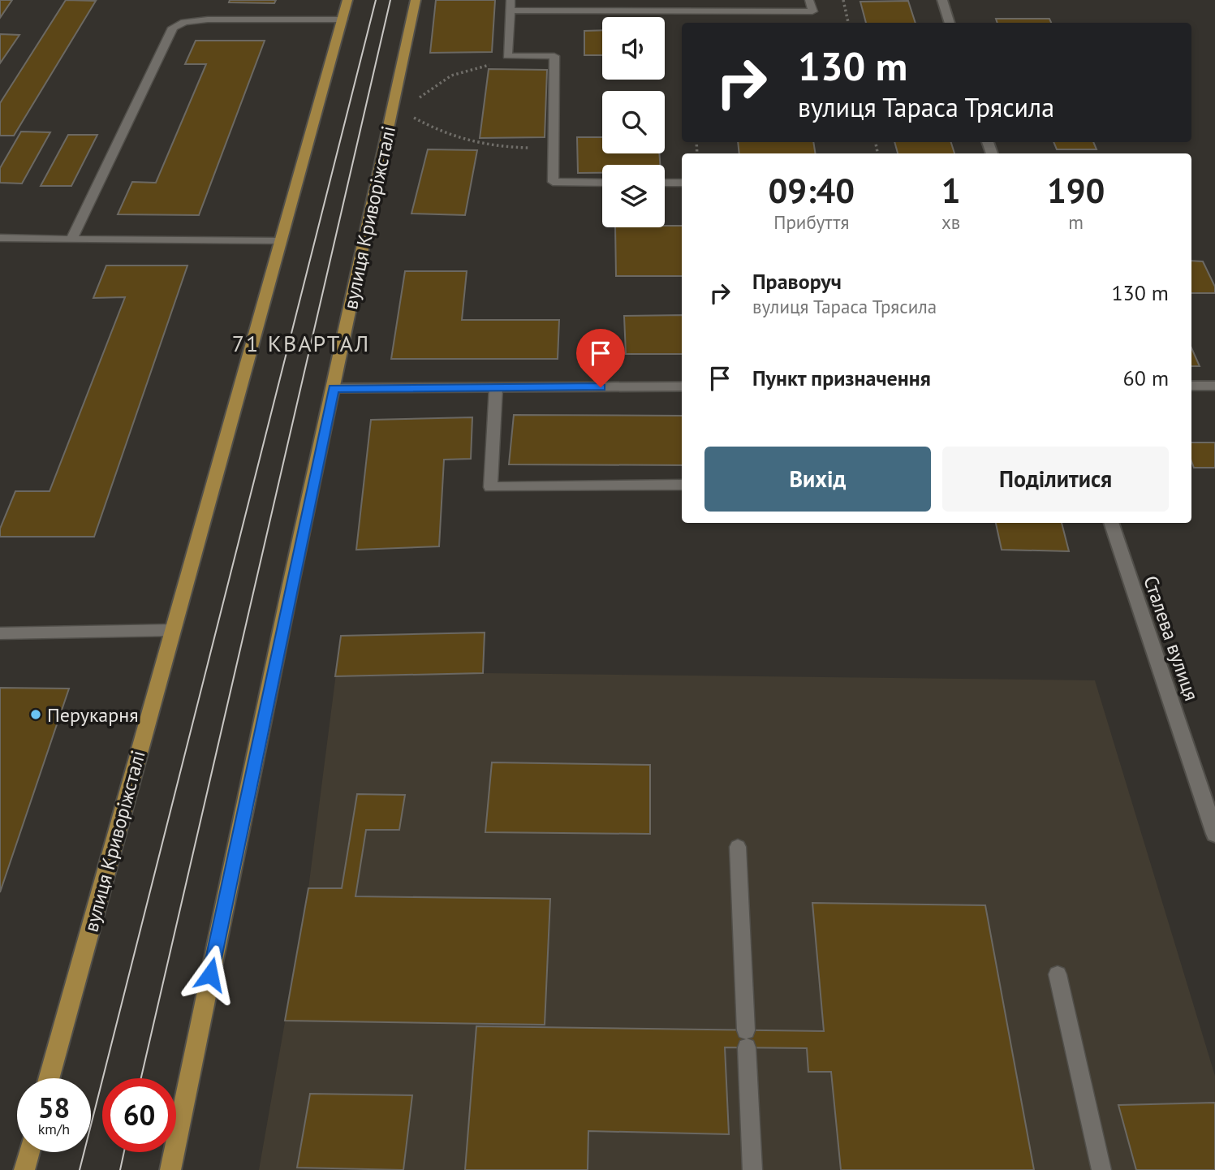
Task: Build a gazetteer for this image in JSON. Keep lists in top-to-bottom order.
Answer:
{
  "streets": {
    "main road": ["вулиця Криворіжсталі"],
    "street": ["Сталева вулиця"]
  },
  "districts": ["71 КВАРТАЛ"],
  "places": ["Перукарня"],
  "page": {
    "turn": ["130 m", "вулиця Тараса Трясила"],
    "eta": [
      "09:40",
      "Прибуття",
      "1",
      "хв",
      "190",
      "m"
    ],
    "list": [
      {
        "name": "Праворуч",
        "note": "вулиця Тараса Трясила",
        "value": "130 m"
      },
      {
        "name": "Пункт призначення",
        "value": "60 m"
      }
    ],
    "buttons": ["Вихід", "Поділитися"],
    "speed": "58 km/h",
    "limit": "60"
  }
}
